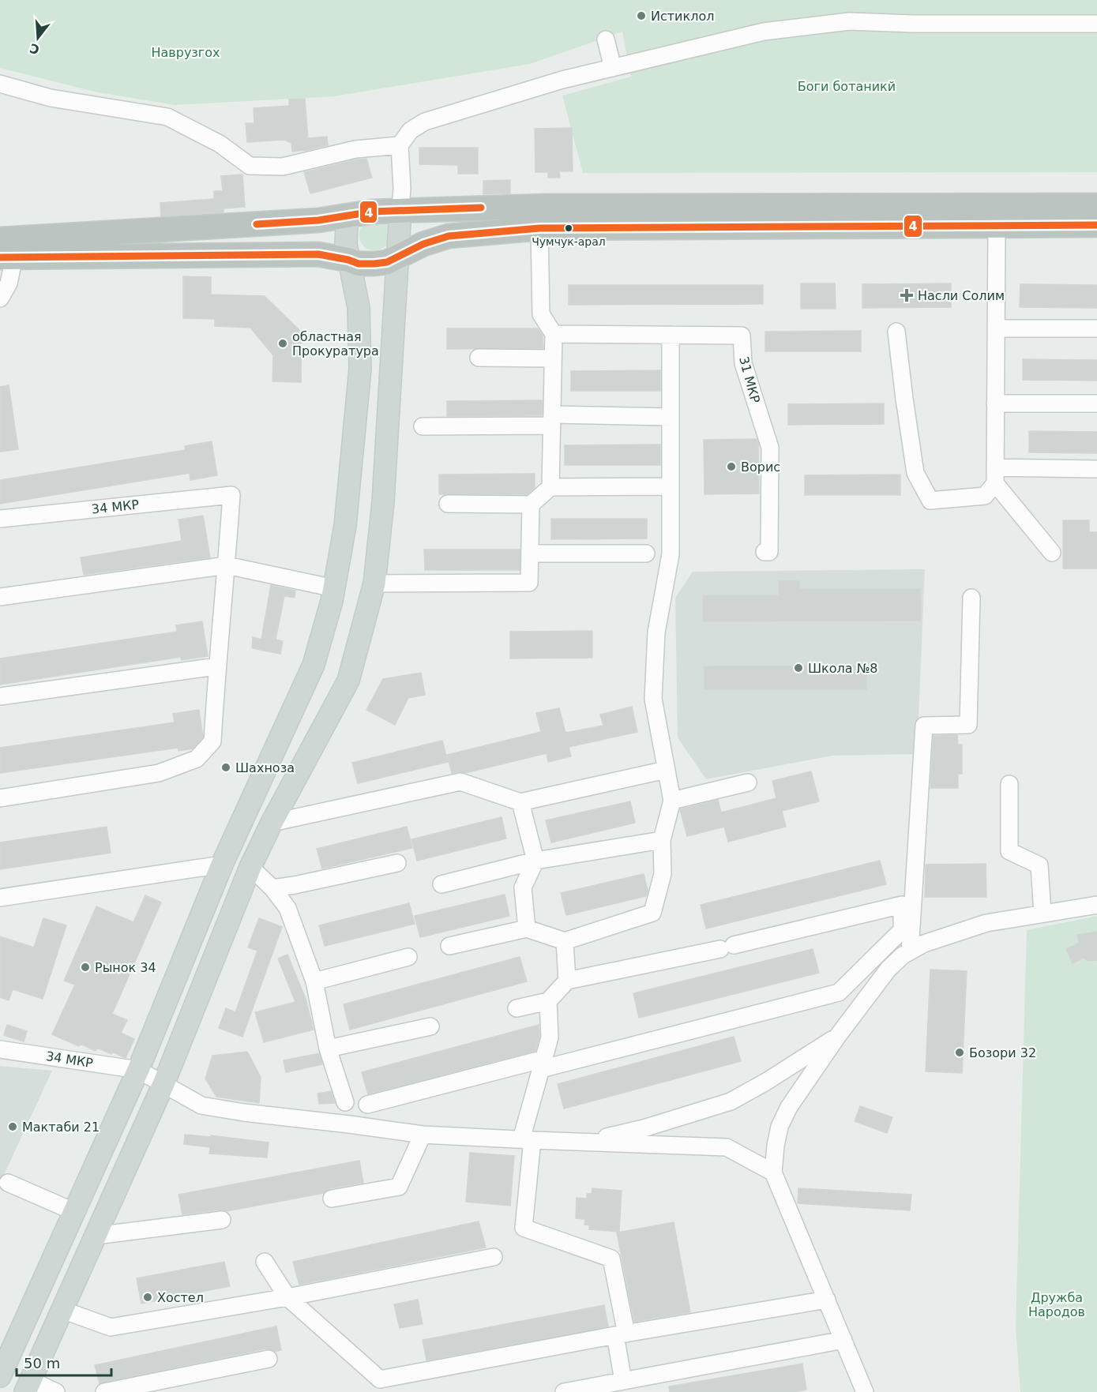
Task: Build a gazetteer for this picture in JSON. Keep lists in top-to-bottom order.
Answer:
{
  "streets": {
    "street": ["31 МКР", "34 МКР"]
  },
  "parks": ["Наврузгох", "Боги ботаникй", "Дружба Народов"],
  "places": {
    "other": [
      "Истиклол",
      "Чумчук-арал",
      "областная Прокуратура",
      "Ворис",
      "Школа №8",
      "Шахноза",
      "Рынок 34",
      "Бозори 32",
      "Мактаби 21",
      "Хостел"
    ],
    "health": ["Насли Солим"]
  },
  "lines": ["transit line 4"],
  "scale_bar": "50 m",
  "north": "bottom"
}
